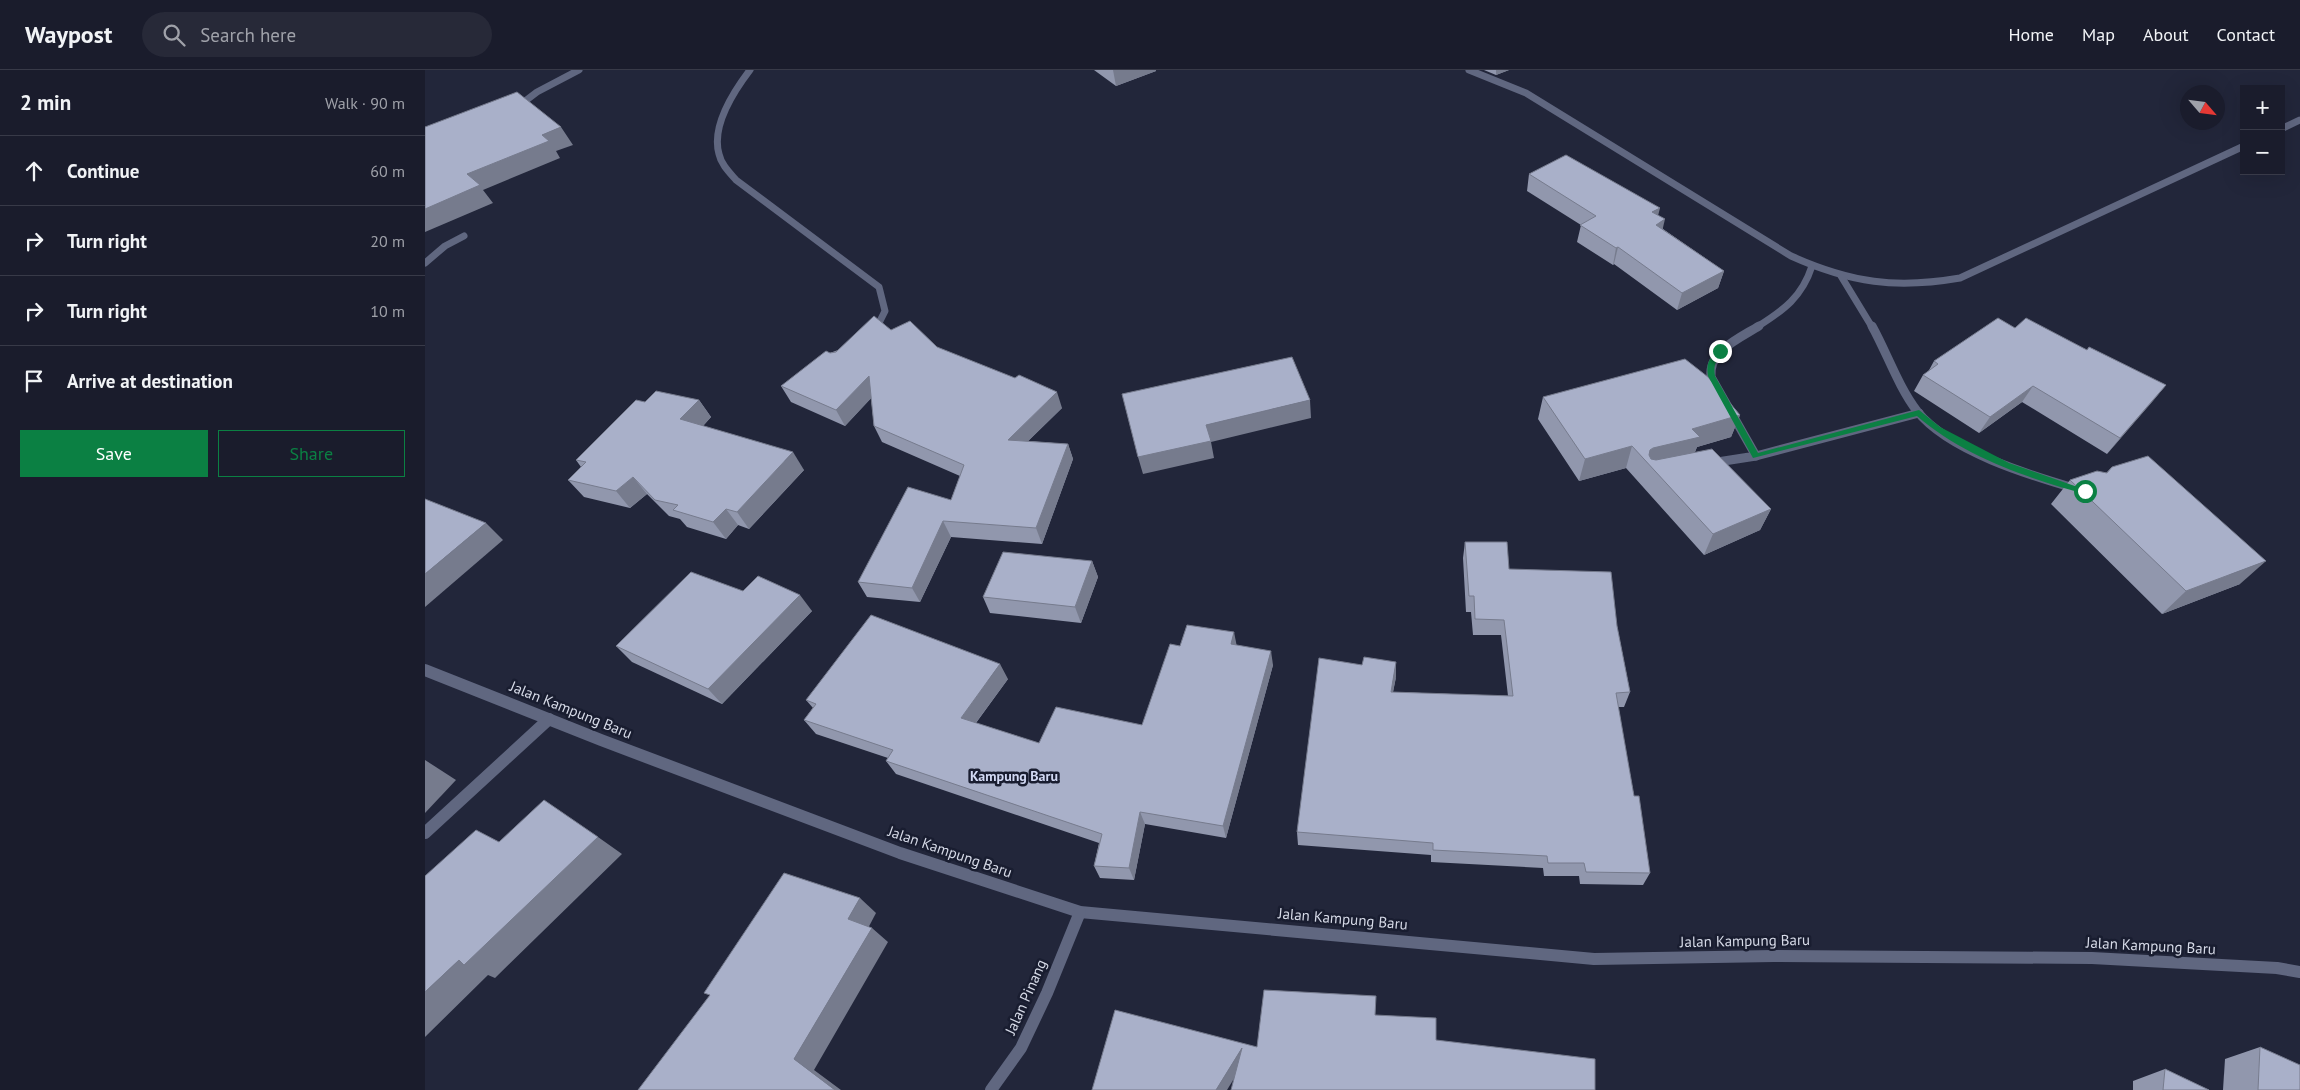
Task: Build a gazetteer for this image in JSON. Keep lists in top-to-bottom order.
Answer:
{
  "streets": {
    "street": ["Jalan Kampung Baru", "Jalan Pinang"]
  },
  "crossings": [
    ["Jalan Kampung Baru", "Jalan Pinang"]
  ],
  "districts": ["Kampung Baru"],
  "north": "bottom right",
  "page": {
    "header": "Waypost",
    "search": "Search here",
    "nav": [
      "Home",
      "Map",
      "About",
      "Contact"
    ],
    "heading": ["2 min", "Walk · 90 m"],
    "map_buttons": ["+", "−"],
    "list": [
      ["Continue", "60 m"],
      ["Turn right", "20 m"],
      ["Turn right", "10 m"],
      "Arrive at destination"
    ],
    "buttons": ["Save", "Share"]
  }
}
